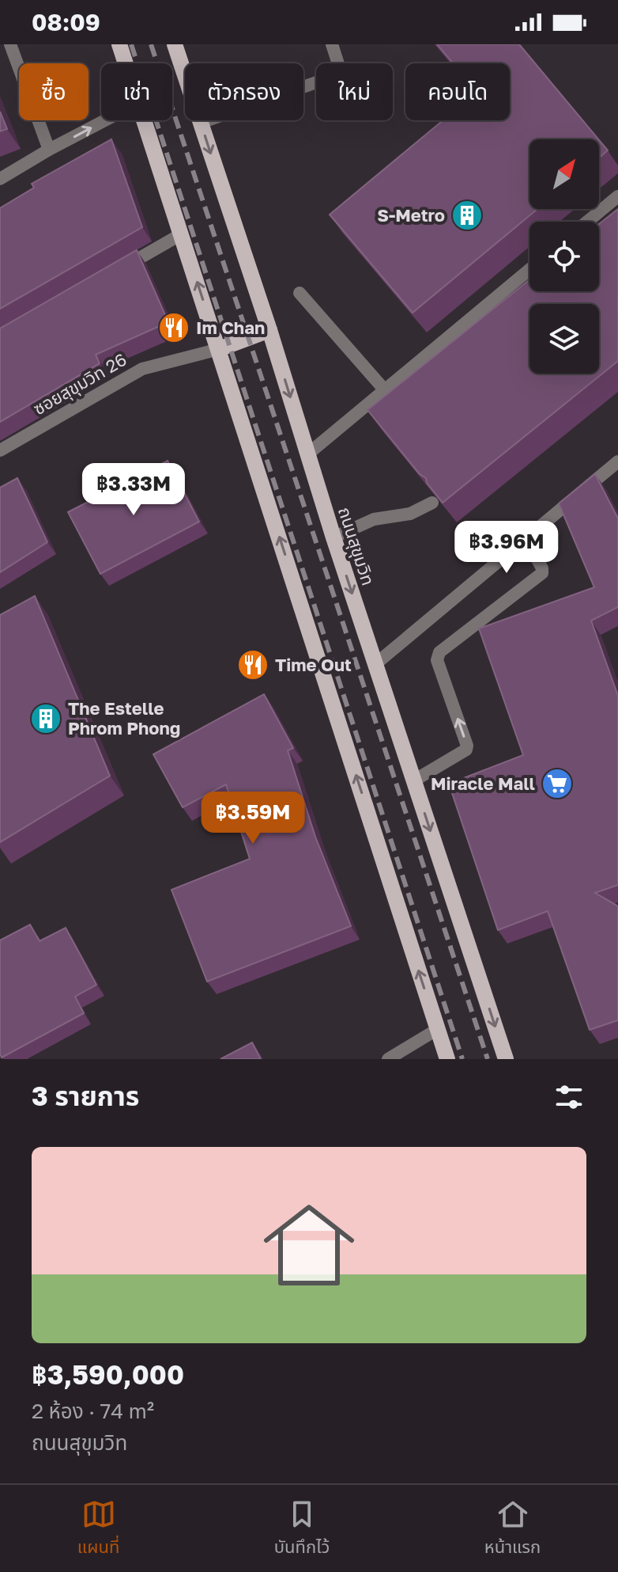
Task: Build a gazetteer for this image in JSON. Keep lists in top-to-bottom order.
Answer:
{
  "streets": {
    "main road": ["ถนนสุขุมวิท"],
    "street": ["ซอยสุขุมวิท 26"]
  },
  "places": {
    "building": ["S-Metro", "The Estelle Phrom Phong"],
    "restaurant": ["Im Chan", "Time Out"],
    "supermarket": ["Miracle Mall"]
  },
  "north": "top right",
  "page": {
    "status": "08:09",
    "chip": [
      "ซื้อ",
      "เช่า",
      "ตัวกรอง",
      "ใหม่",
      "คอนโด"
    ],
    "price": ["฿3.33M", "฿3.96M", "฿3.59M"],
    "heading": "3 รายการ",
    "list": [
      {
        "name": "฿3,590,000",
        "note": "2 ห้อง · 74 m² · ถนนสุขุมวิท"
      }
    ],
    "tabs": ["แผนที่", "บันทึกไว้", "หน้าแรก"]
  }
}
